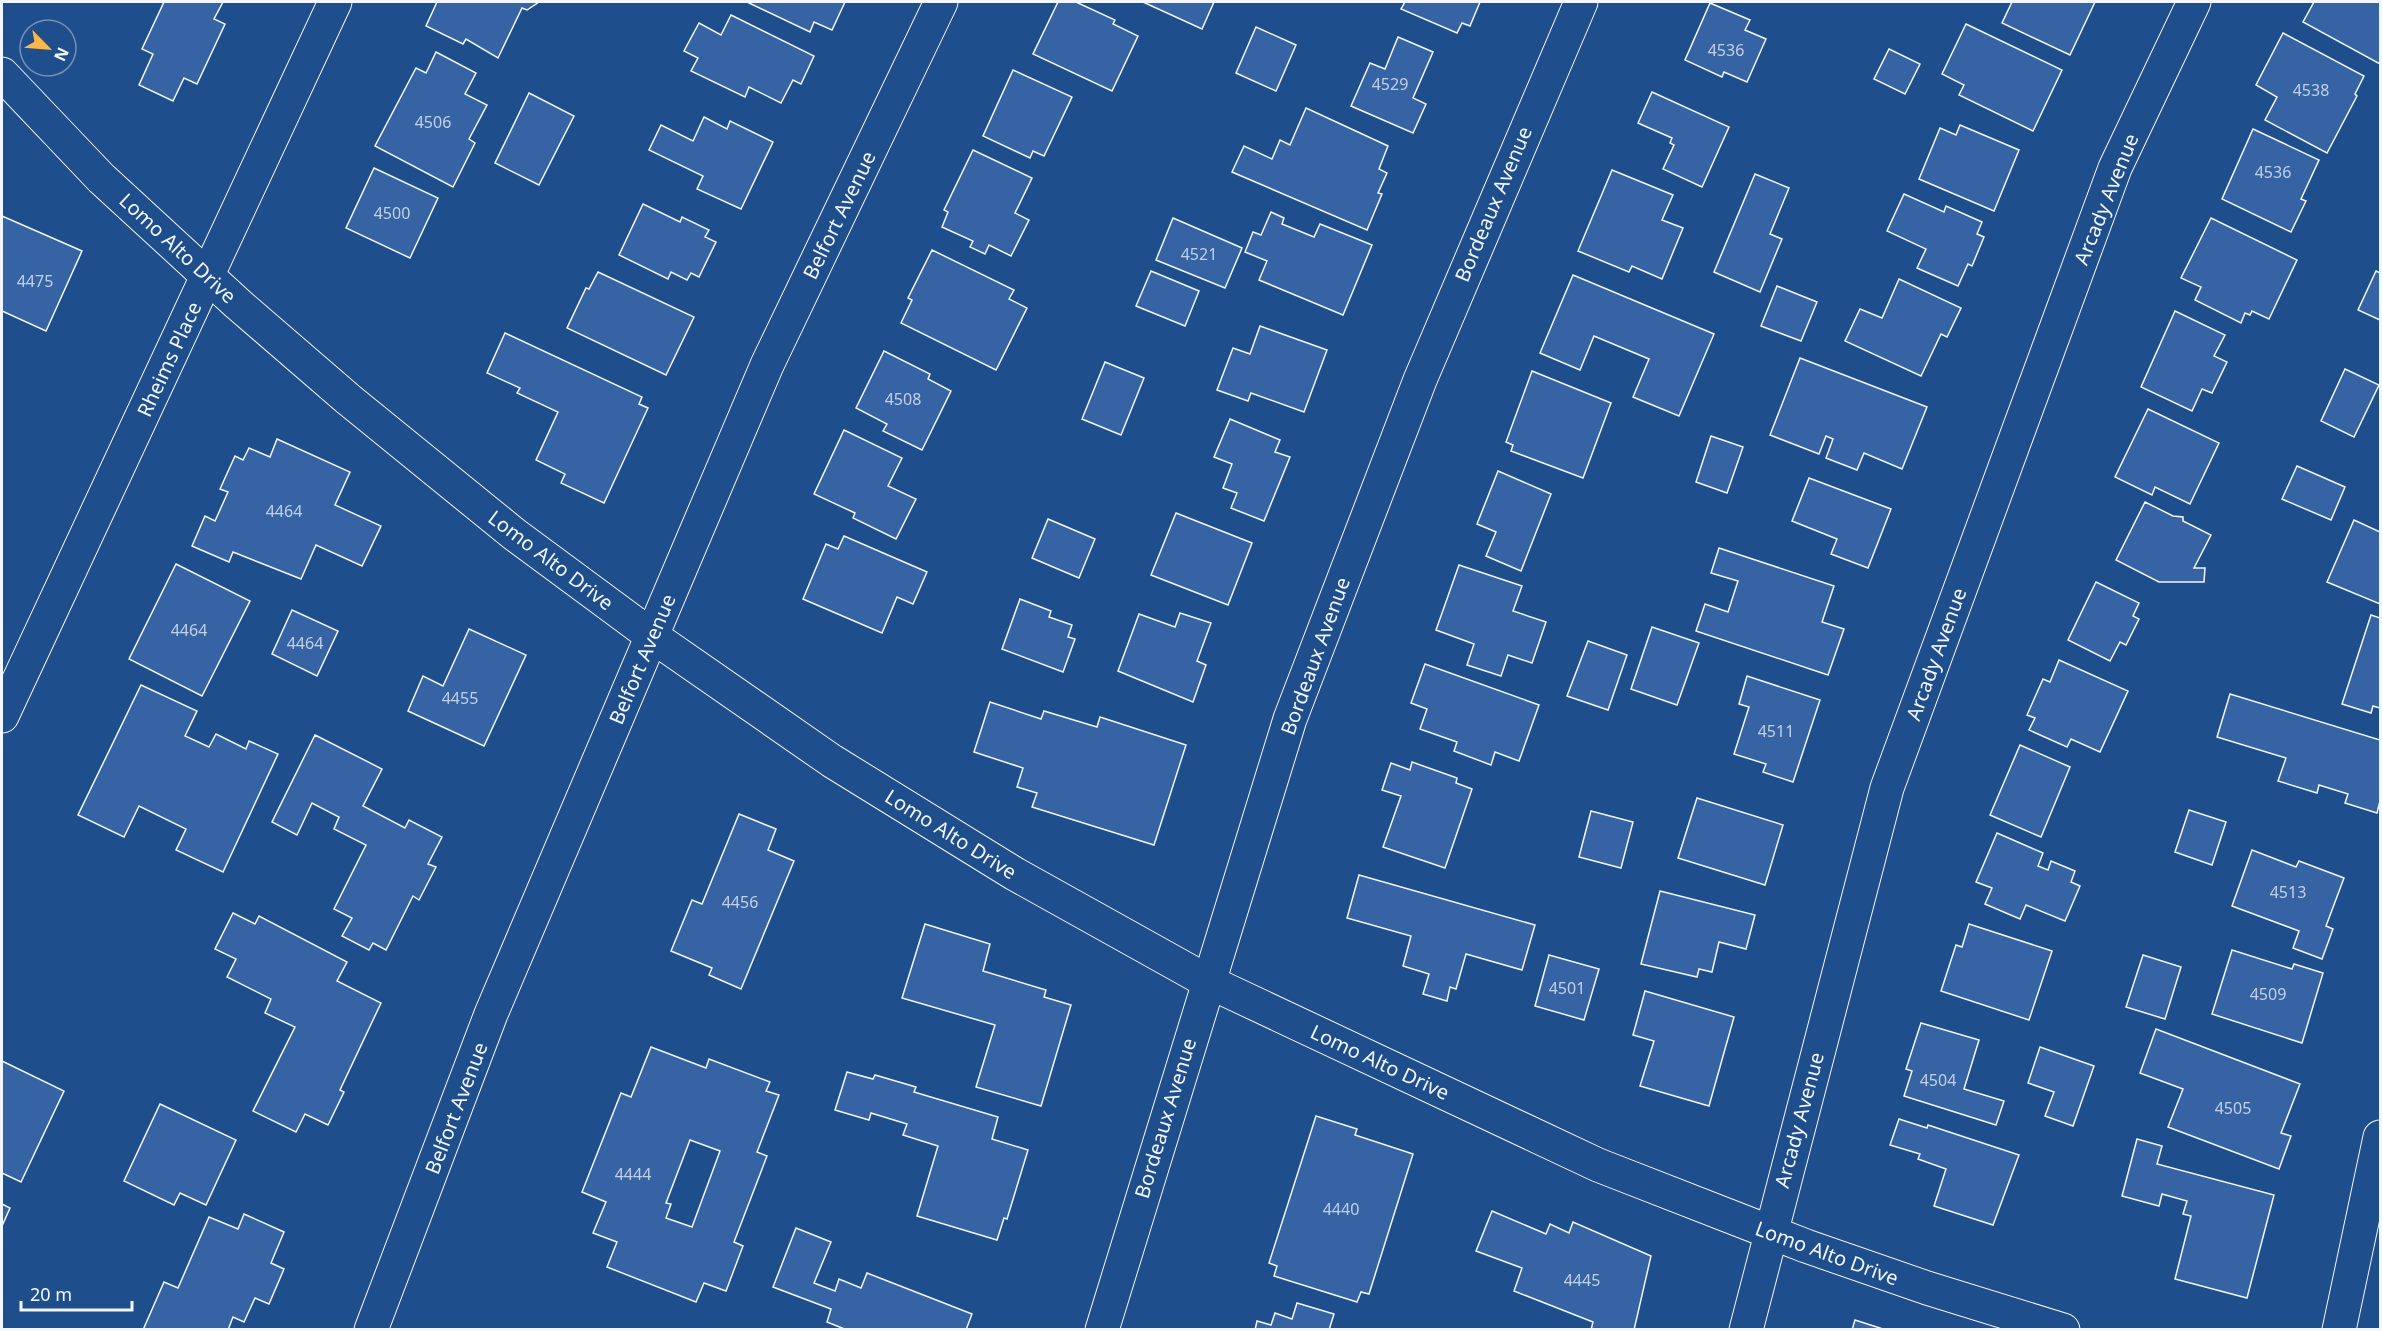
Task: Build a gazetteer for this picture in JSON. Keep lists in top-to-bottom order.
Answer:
{
  "streets": {
    "street": [
      "Arcady Avenue",
      "Bordeaux Avenue",
      "Belfort Avenue",
      "Lomo Alto Drive",
      "Rheims Place"
    ]
  },
  "crossings": [
    ["Arcady Avenue", "Lomo Alto Drive"],
    ["Bordeaux Avenue", "Lomo Alto Drive"],
    ["Belfort Avenue", "Lomo Alto Drive"],
    ["Lomo Alto Drive", "Rheims Place"]
  ],
  "house_numbers": [
    "4536",
    "4529",
    "4538",
    "4506",
    "4536",
    "4500",
    "4521",
    "4475",
    "4508",
    "4464",
    "4464",
    "4464",
    "4455",
    "4511",
    "4513",
    "4456",
    "4501",
    "4509",
    "4504",
    "4505",
    "4444",
    "4440",
    "4445"
  ],
  "scale_bar": "20 m",
  "north": "bottom right"
}
